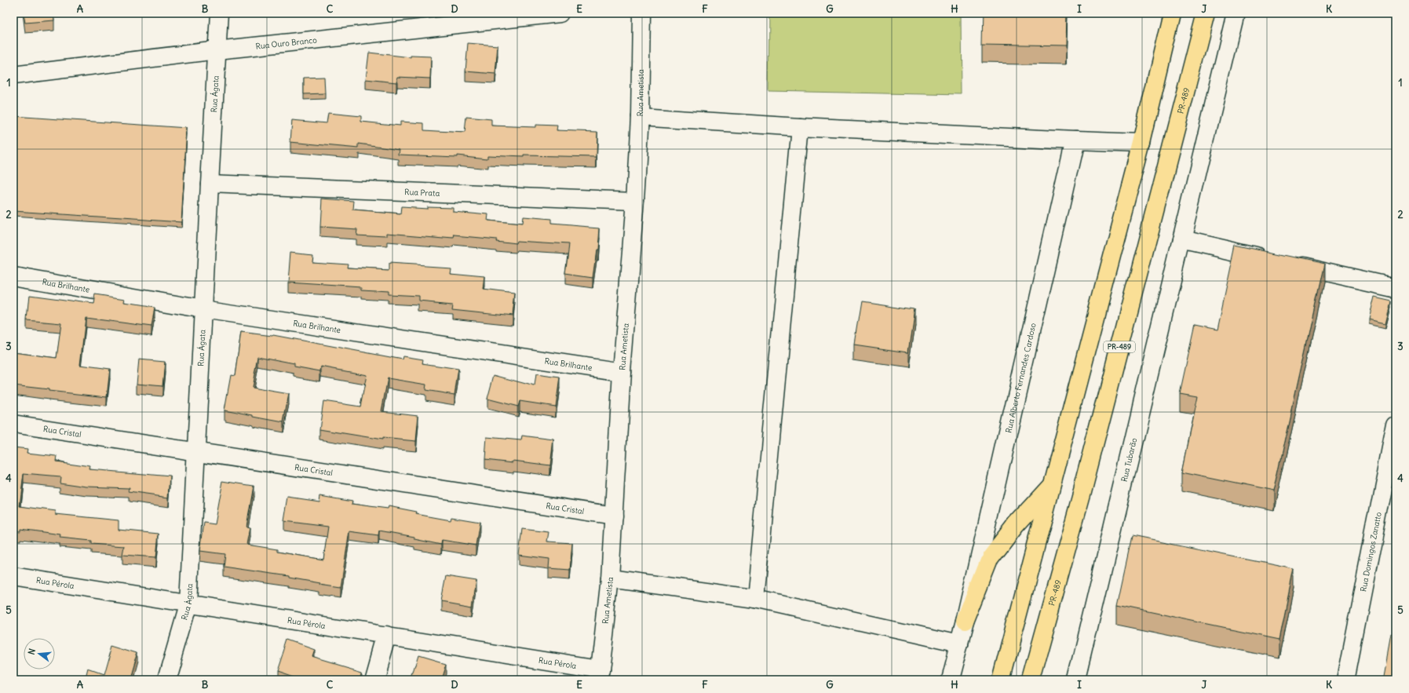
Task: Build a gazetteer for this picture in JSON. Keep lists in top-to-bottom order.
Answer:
{
  "streets": {
    "main road": ["PR-489"],
    "street": [
      "Rua Ouro Branco",
      "Rua Ametista",
      "Rua Ágata",
      "Rua Prata",
      "Rua Brilhante",
      "Rua Alberto Fernandes Cardoso",
      "Rua Cristal",
      "Rua Tubarão",
      "Rua Domingos Zanatto",
      "Rua Pérola"
    ]
  },
  "crossings": [
    ["Rua Ouro Branco", "Rua Ágata"],
    ["Rua Ametista", "Rua Prata"],
    ["Rua Ametista", "Rua Brilhante"],
    ["Rua Ametista", "Rua Cristal"],
    ["Rua Ametista", "Rua Pérola"],
    ["Rua Ágata", "Rua Prata"],
    ["Rua Ágata", "Rua Brilhante"],
    ["Rua Ágata", "Rua Cristal"],
    ["Rua Ágata", "Rua Pérola"]
  ],
  "north": "left",
  "grid": {
    "columns": [
      "A",
      "B",
      "C",
      "D",
      "E",
      "F",
      "G",
      "H",
      "I",
      "J",
      "K"
    ],
    "rows": [
      "1",
      "2",
      "3",
      "4",
      "5"
    ]
  }
}
